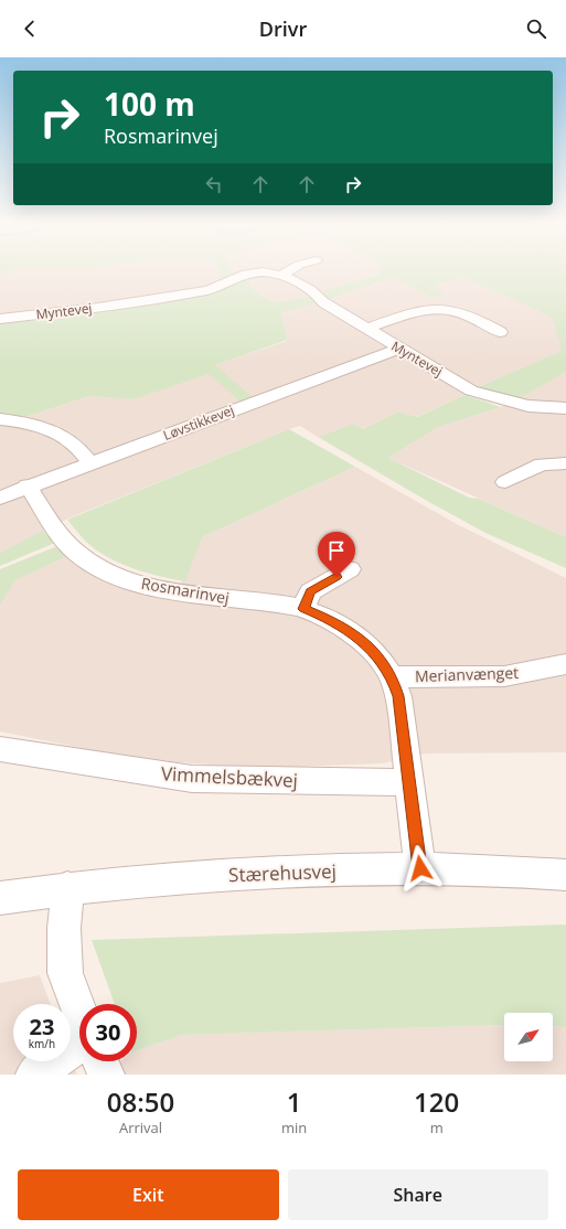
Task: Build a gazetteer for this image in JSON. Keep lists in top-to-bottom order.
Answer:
{
  "streets": {
    "street": [
      "Myntevej",
      "Løvstikkevej",
      "Rosmarinvej",
      "Merianvænget",
      "Vimmelsbækvej",
      "Stærehusvej"
    ]
  },
  "crossings": [
    ["Myntevej", "Løvstikkevej"],
    ["Løvstikkevej", "Rosmarinvej"],
    ["Rosmarinvej", "Merianvænget"],
    ["Rosmarinvej", "Vimmelsbækvej"],
    ["Rosmarinvej", "Stærehusvej"]
  ],
  "north": "top right",
  "page": {
    "header": "Drivr",
    "turn": ["100 m", "Rosmarinvej"],
    "speed": "23 km/h",
    "limit": "30",
    "eta": [
      "08:50",
      "Arrival",
      "1",
      "min",
      "120",
      "m"
    ],
    "buttons": ["Exit", "Share"]
  }
}
